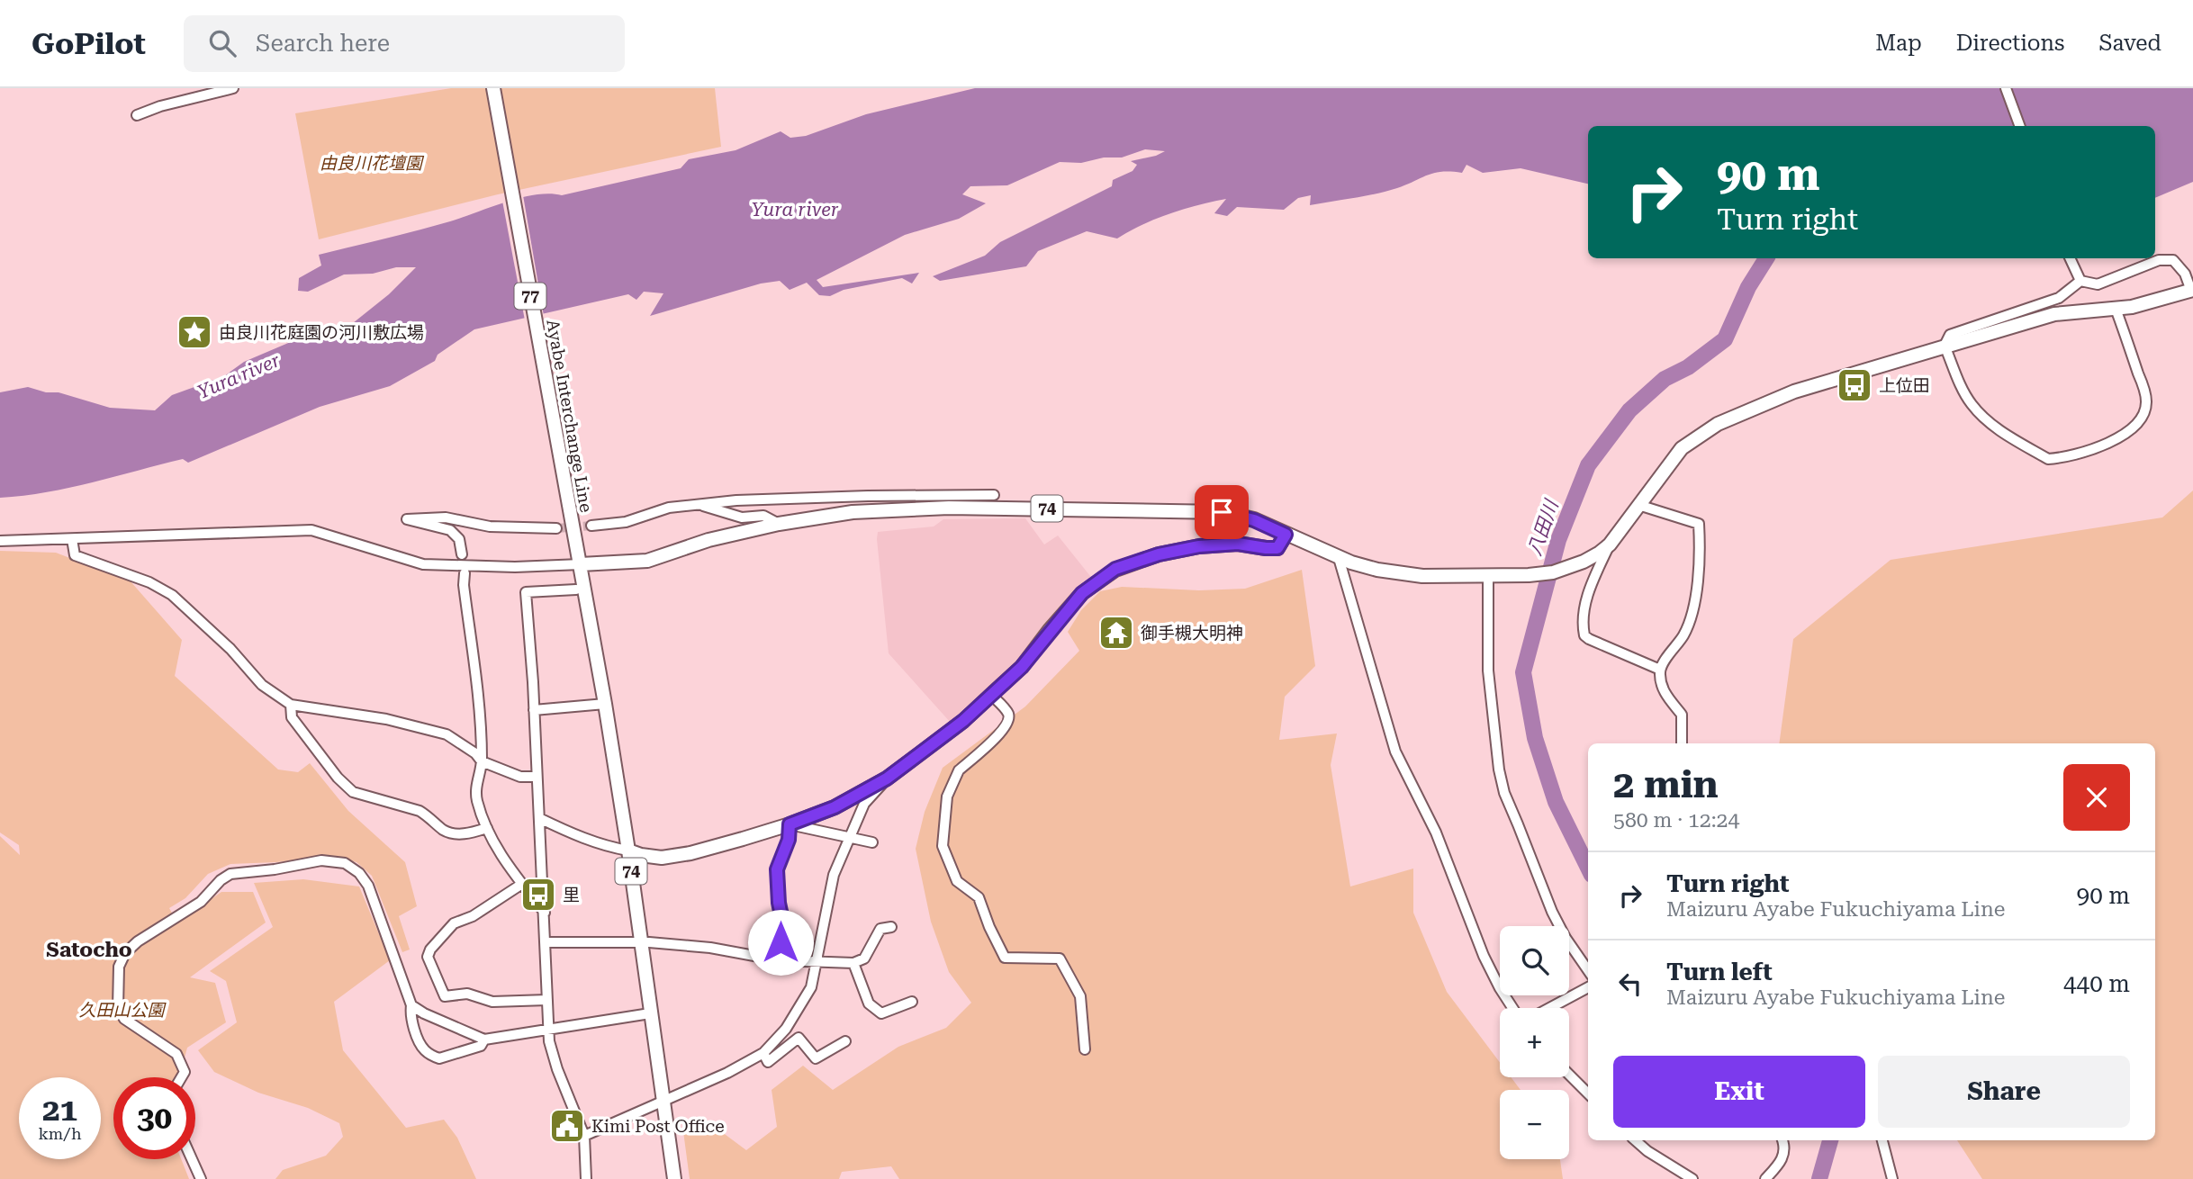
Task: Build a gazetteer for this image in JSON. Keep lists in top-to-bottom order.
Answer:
{
  "streets": {
    "main road": ["77", "Ayabe Interchange Line", "74"]
  },
  "crossings": [
    ["Ayabe Interchange Line", "74"]
  ],
  "districts": ["Satocho"],
  "water": ["Yura river", "八田川"],
  "parks": ["由良川花壇園", "久田山公園"],
  "places": {
    "place": ["由良川花庭園の河川敷広場"],
    "bus stop": ["上位田", "里"],
    "temple": ["御手槻大明神"],
    "public building": ["Kimi Post Office"]
  },
  "page": {
    "header": "GoPilot",
    "search": "Search here",
    "nav": ["Map", "Directions", "Saved"],
    "turn": ["90 m", "Turn right"],
    "heading": ["2 min", "580 m · 12:24"],
    "list": [
      {
        "name": "Turn right",
        "note": "Maizuru Ayabe Fukuchiyama Line",
        "value": "90 m"
      },
      {
        "name": "Turn left",
        "note": "Maizuru Ayabe Fukuchiyama Line",
        "value": "440 m"
      }
    ],
    "map_buttons": ["+", "−"],
    "buttons": ["Exit", "Share"],
    "speed": "21 km/h",
    "limit": "30"
  }
}
